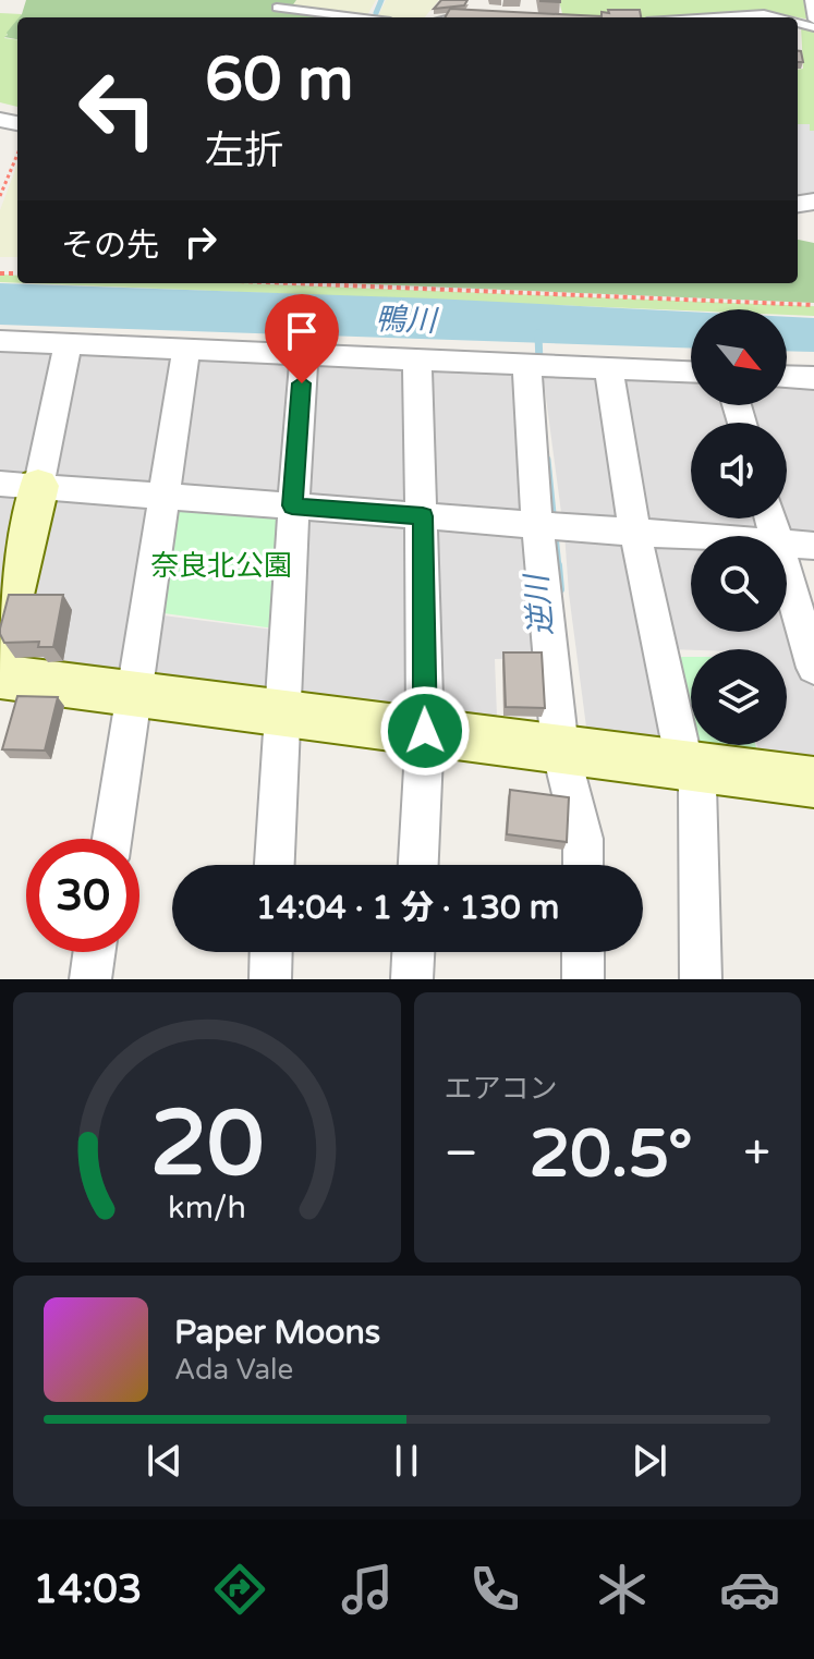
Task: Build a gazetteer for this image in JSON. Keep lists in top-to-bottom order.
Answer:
{
  "water": ["鴨川", "逆川"],
  "parks": ["奈良北公園"],
  "north": "bottom right",
  "page": {
    "turn": ["60 m", "左折"],
    "then": "その先",
    "limit": "30",
    "trip": "14:04 · 1 分 · 130 m",
    "tile": "エアコン",
    "heat": ["−", "20.5°", "+"],
    "song": ["Paper Moons", "Ada Vale"],
    "tabs": "14:03",
    "gauge": ["20", "km/h"]
  }
}
